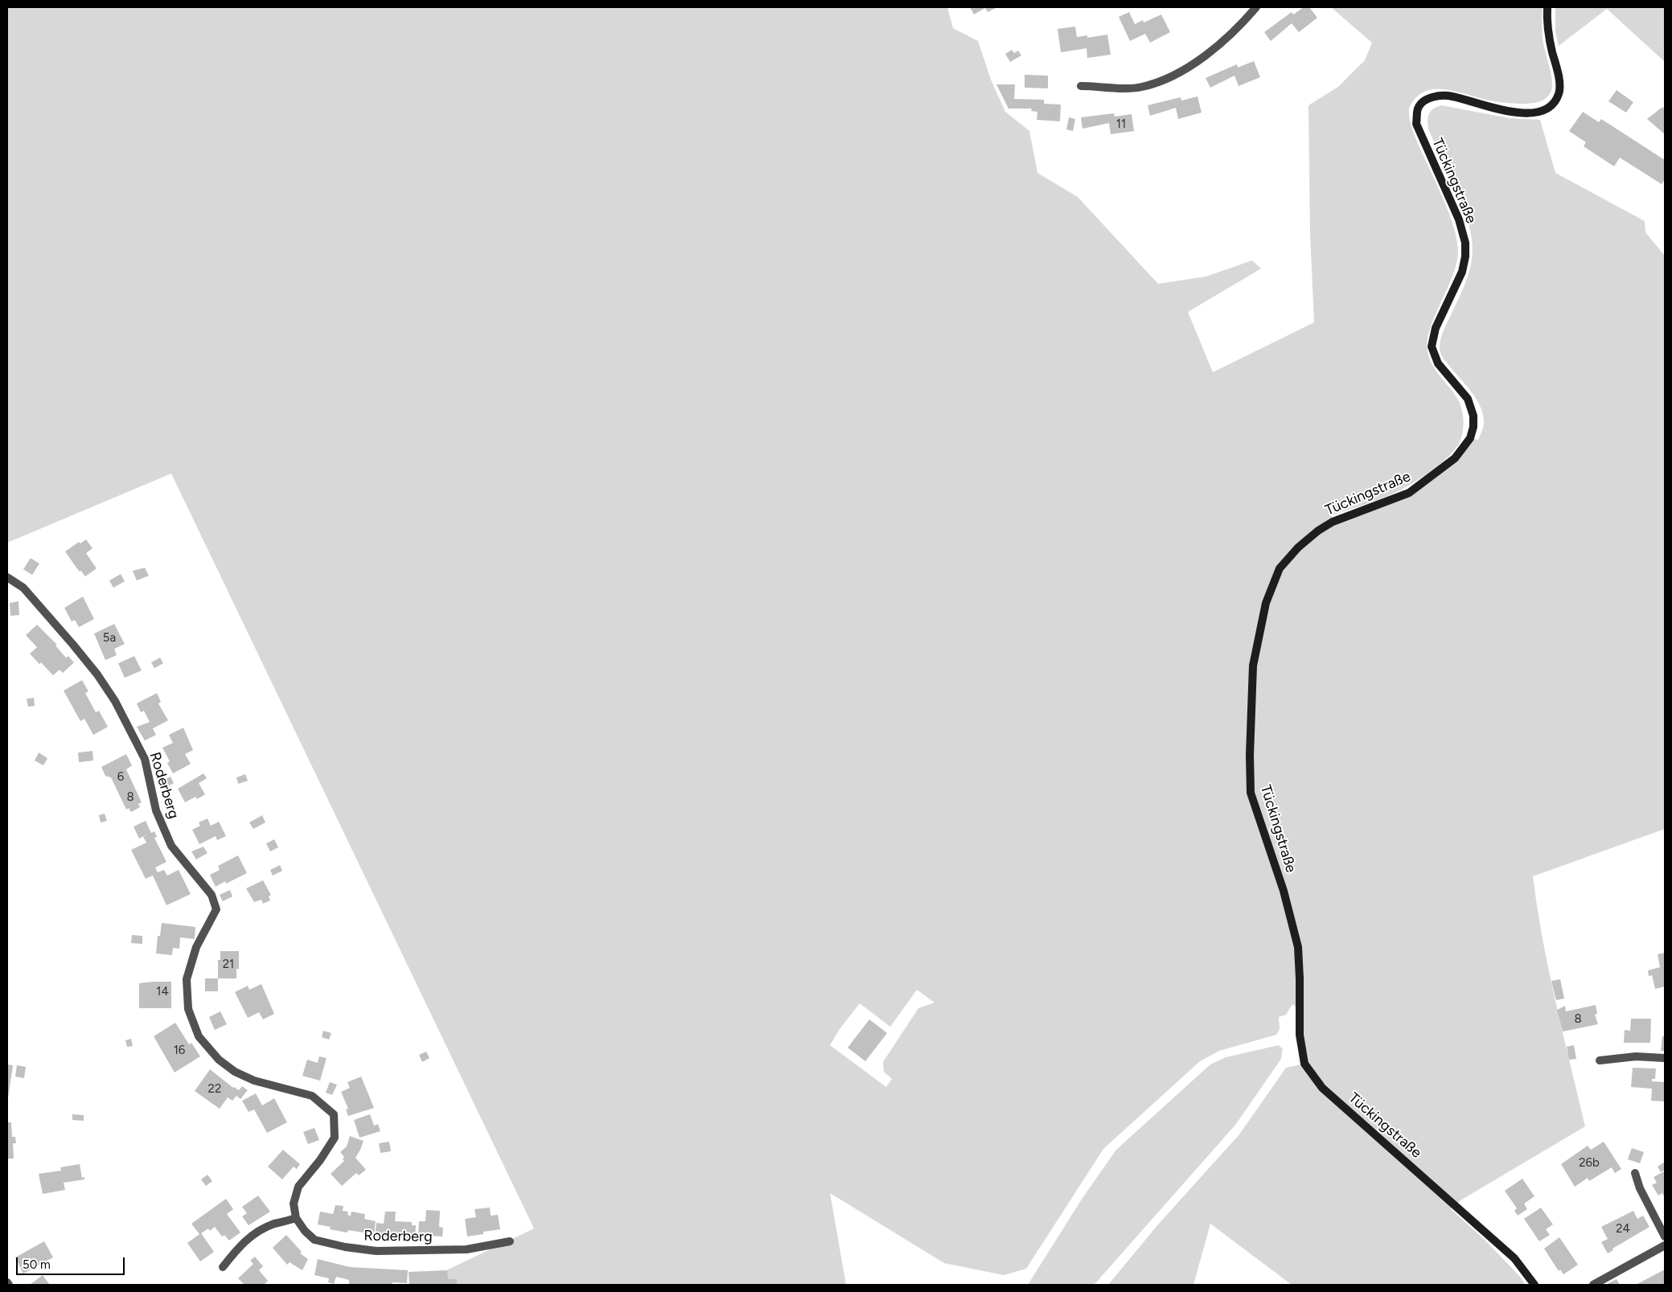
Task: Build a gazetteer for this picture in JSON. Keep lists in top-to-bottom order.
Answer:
{
  "streets": {
    "street": ["Tückingstraße", "Roderberg"]
  },
  "house_numbers": [
    "11",
    "5a",
    "6",
    "8",
    "21",
    "14",
    "8",
    "16",
    "22",
    "26b",
    "24"
  ],
  "scale_bar": "50 m"
}
